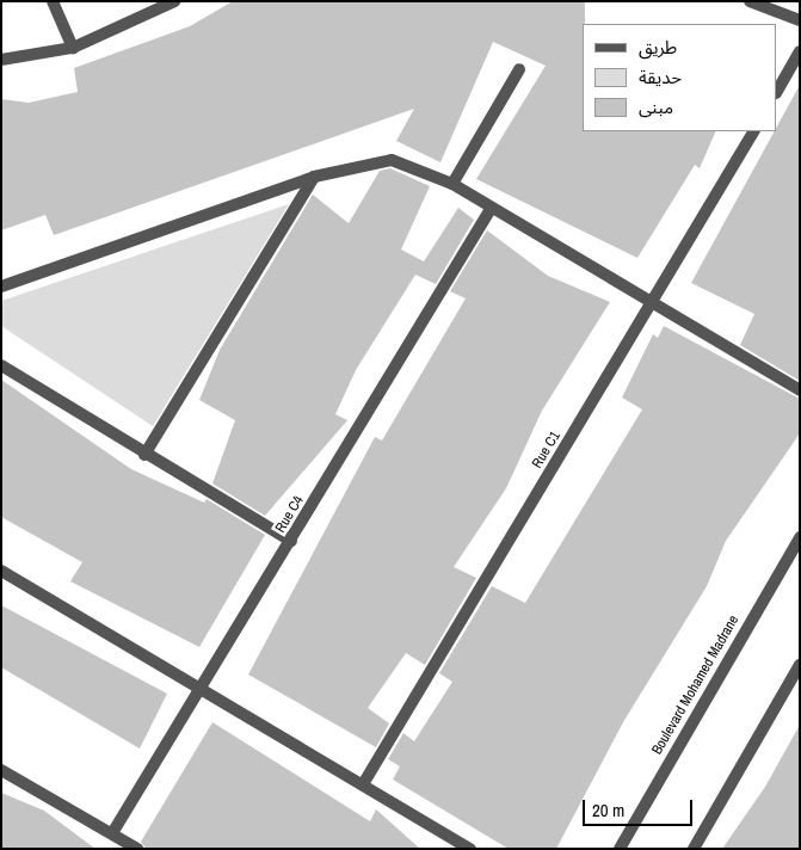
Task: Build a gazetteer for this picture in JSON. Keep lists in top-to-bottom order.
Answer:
{
  "streets": {
    "street": ["Rue C1", "Rue C4", "Boulevard Mohamed Madrane"]
  },
  "legend": ["طريق", "حديقة", "مبنى"],
  "scale_bar": "20 m"
}
